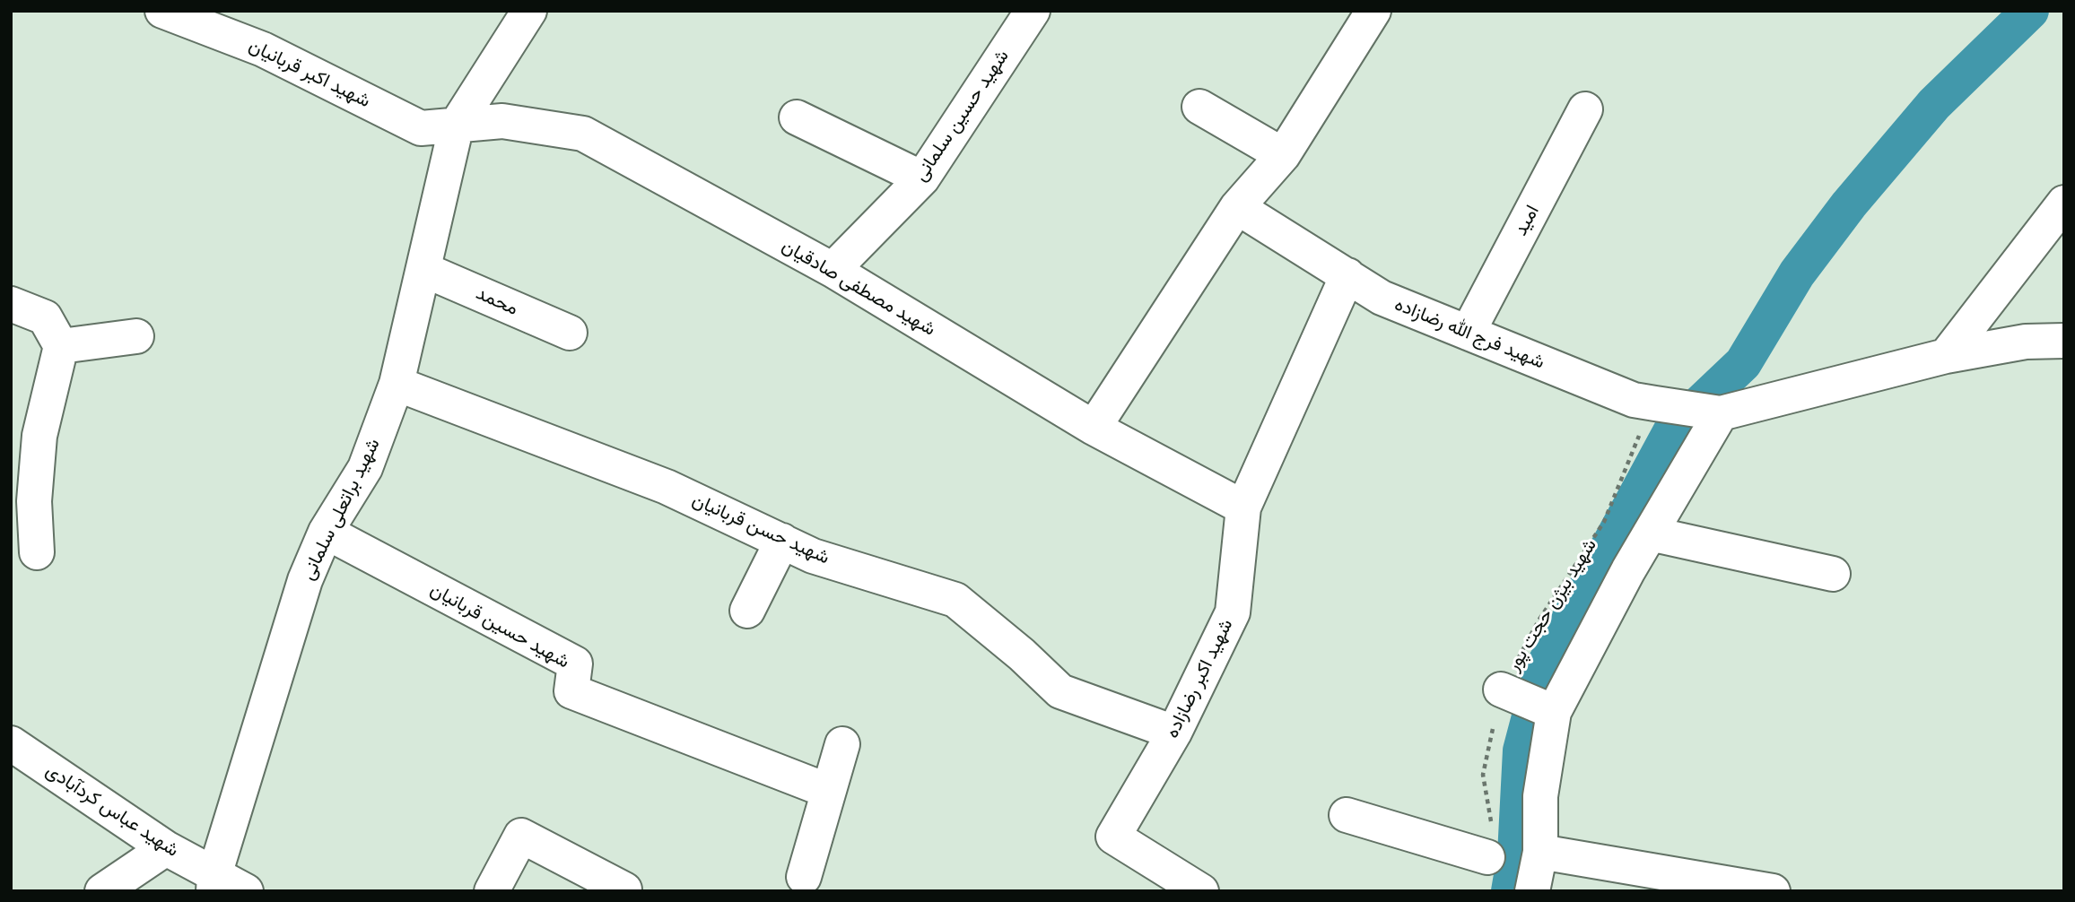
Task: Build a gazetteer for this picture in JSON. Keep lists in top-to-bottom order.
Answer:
{
  "streets": {
    "street": [
      "شهید اکبر قربانیان",
      "شهید حسین سلمانی",
      "امید",
      "شهید مصطفی صادقیان",
      "محمد",
      "شهید فرج الله رضازاده",
      "شهید براتعلی سلمانی",
      "شهید حسن قربانیان",
      "شهید حسین قربانیان",
      "شهید اکبر رضازاده",
      "شهید عباس کردآبادی"
    ],
    "path": ["شهید بیژن حجت پور"]
  },
  "crossings": [
    ["شهید اکبر قربانیان", "شهید مصطفی صادقیان"],
    ["شهید اکبر قربانیان", "شهید براتعلی سلمانی"],
    ["شهید حسین سلمانی", "شهید مصطفی صادقیان"],
    ["امید", "شهید فرج الله رضازاده"],
    ["شهید مصطفی صادقیان", "شهید براتعلی سلمانی"],
    ["شهید مصطفی صادقیان", "شهید اکبر رضازاده"],
    ["محمد", "شهید براتعلی سلمانی"],
    ["شهید فرج الله رضازاده", "شهید بیژن حجت پور"],
    ["شهید فرج الله رضازاده", "شهید اکبر رضازاده"],
    ["شهید براتعلی سلمانی", "شهید حسن قربانیان"],
    ["شهید براتعلی سلمانی", "شهید حسین قربانیان"],
    ["شهید براتعلی سلمانی", "شهید عباس کردآبادی"],
    ["شهید حسن قربانیان", "شهید اکبر رضازاده"]
  ]
}
